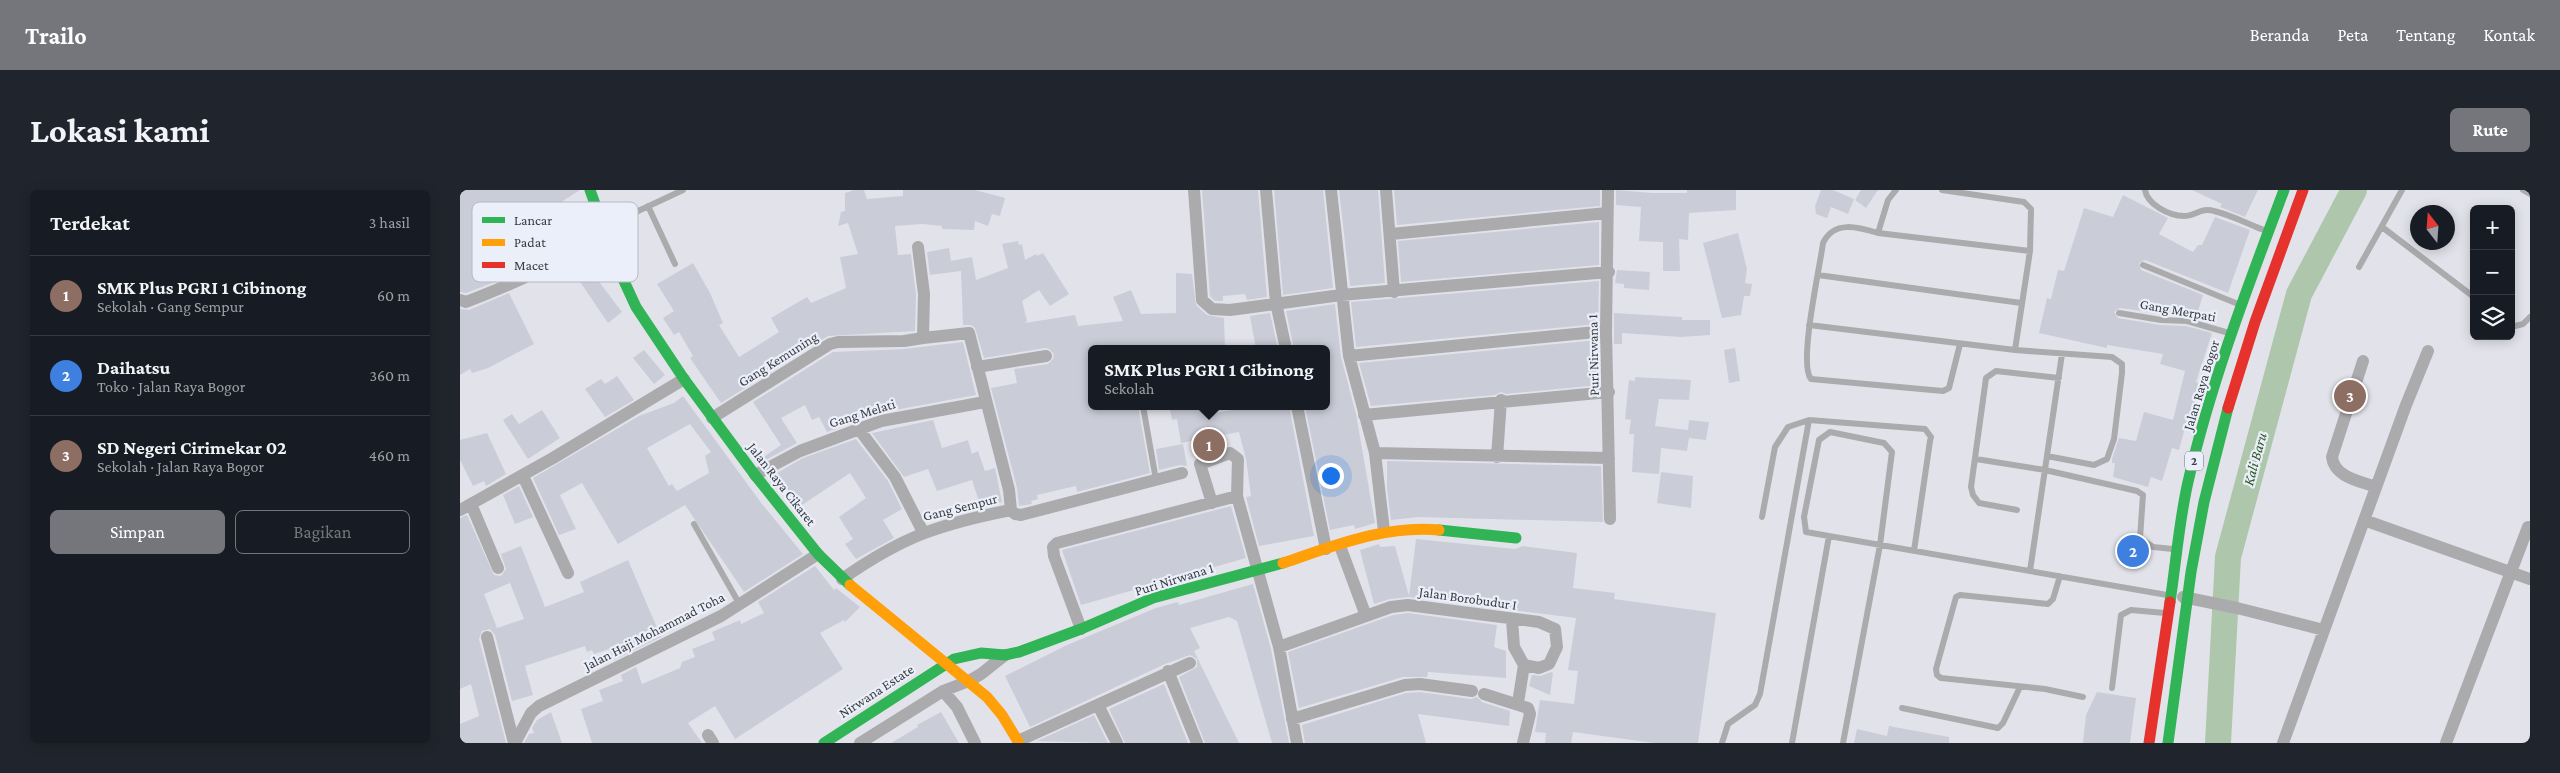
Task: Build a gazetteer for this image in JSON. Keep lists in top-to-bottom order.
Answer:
{
  "streets": {
    "main road": [
      "Puri Nirwana 1",
      "Jalan Raya Bogor",
      "2",
      "Jalan Raya Cikaret",
      "Nirwana Estate"
    ],
    "street": [
      "Gang Kemuning",
      "Gang Melati",
      "Gang Sempur",
      "Jalan Borobudur I",
      "Jalan Haji Mohammad Toha"
    ],
    "lane": ["Gang Merpati"]
  },
  "crossings": [
    ["Gang Merpati", "Jalan Raya Bogor"],
    ["Puri Nirwana 1", "Jalan Raya Cikaret"],
    ["Puri Nirwana 1", "Nirwana Estate"],
    ["Gang Kemuning", "Jalan Raya Cikaret"],
    ["Gang Melati", "Jalan Raya Cikaret"],
    ["Jalan Raya Cikaret", "Gang Sempur"],
    ["Jalan Raya Cikaret", "Jalan Haji Mohammad Toha"],
    ["Jalan Raya Cikaret", "Nirwana Estate"]
  ],
  "water": ["Kali Baru"],
  "legend": ["Lancar", "Padat", "Macet"],
  "north": "top",
  "page": {
    "header": "Trailo",
    "nav": [
      "Beranda",
      "Peta",
      "Tentang",
      "Kontak"
    ],
    "buttons": [
      "Rute",
      ["Simpan", "Bagikan"]
    ],
    "title": "Lokasi kami",
    "heading": ["Terdekat", "3 hasil"],
    "map_buttons": ["+", "−"],
    "list": [
      {
        "mark": "1",
        "name": "SMK Plus PGRI 1 Cibinong",
        "note": "Sekolah · Gang Sempur",
        "value": "60 m"
      },
      {
        "mark": "2",
        "name": "Daihatsu",
        "note": "Toko · Jalan Raya Bogor",
        "value": "360 m"
      },
      {
        "mark": "3",
        "name": "SD Negeri Cirimekar 02",
        "note": "Sekolah · Jalan Raya Bogor",
        "value": "460 m"
      }
    ],
    "popup": ["SMK Plus PGRI 1 Cibinong", "Sekolah"],
    "pins": ["3", "1", "2"]
  }
}
